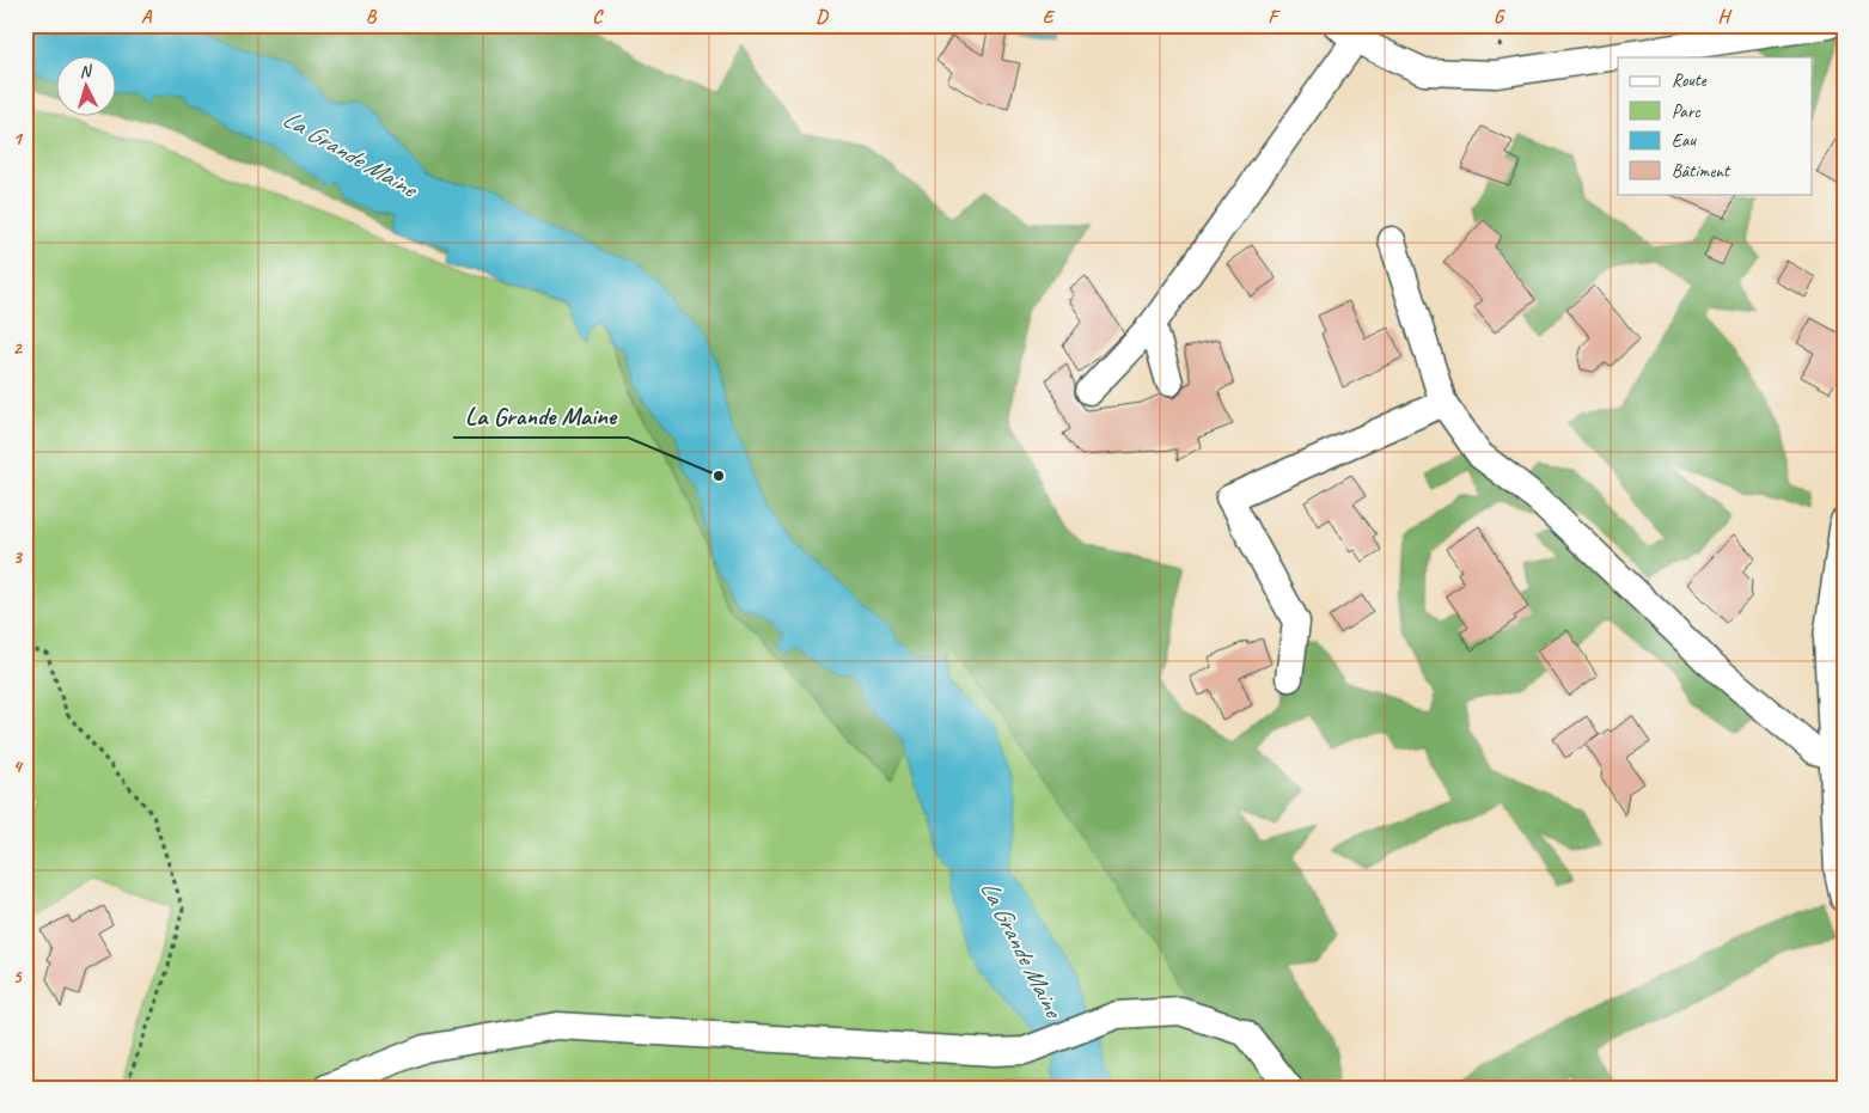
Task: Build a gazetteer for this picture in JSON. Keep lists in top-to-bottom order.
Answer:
{
  "water": ["La Grande Maine"],
  "places": ["La Grande Maine"],
  "legend": [
    "Route",
    "Parc",
    "Eau",
    "Bâtiment"
  ],
  "north": "top",
  "grid": {
    "columns": [
      "A",
      "B",
      "C",
      "D",
      "E",
      "F",
      "G",
      "H"
    ],
    "rows": [
      "1",
      "2",
      "3",
      "4",
      "5"
    ]
  }
}
